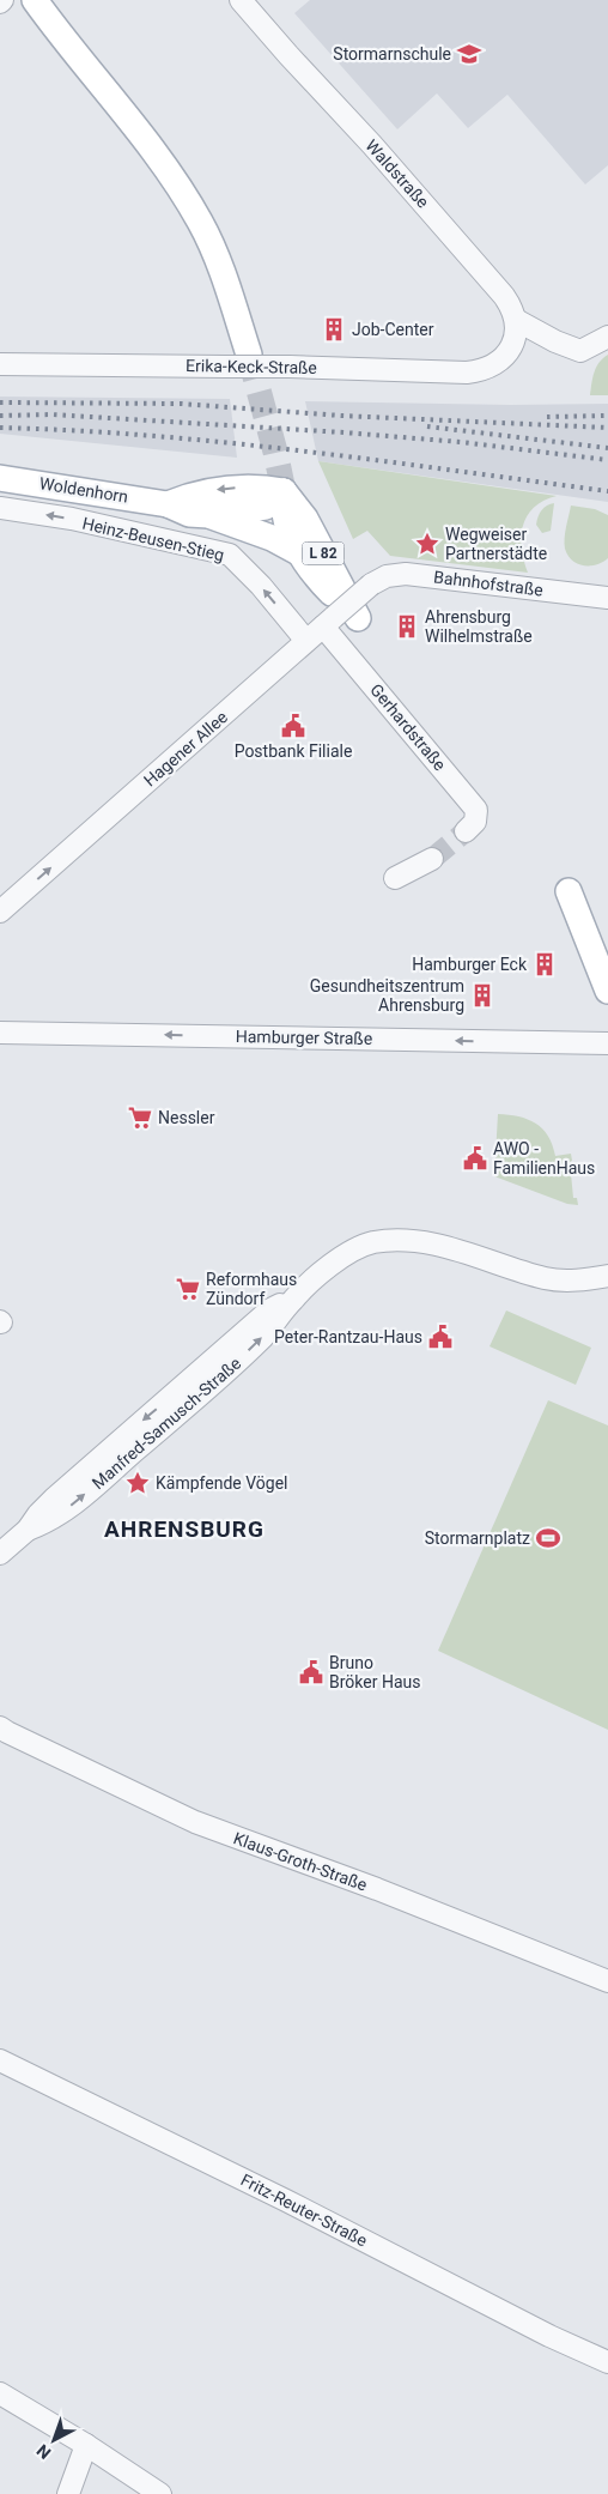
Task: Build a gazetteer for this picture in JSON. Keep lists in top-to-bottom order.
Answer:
{
  "streets": {
    "main road": ["Woldenhorn", "L 82"],
    "street": [
      "Waldstraße",
      "Erika-Keck-Straße",
      "Heinz-Beusen-Stieg",
      "Bahnhofstraße",
      "Gerhardstraße",
      "Hagener Allee",
      "Hamburger Straße",
      "Manfred-Samusch-Straße",
      "Klaus-Groth-Straße",
      "Fritz-Reuter-Straße"
    ]
  },
  "crossings": [
    ["Waldstraße", "Erika-Keck-Straße"],
    ["Heinz-Beusen-Stieg", "Hagener Allee"],
    ["Bahnhofstraße", "Hagener Allee"],
    ["Gerhardstraße", "Hagener Allee"]
  ],
  "one_way": ["Heinz-Beusen-Stieg", "Hagener Allee", "Hamburger Straße"],
  "districts": ["AHRENSBURG"],
  "places": {
    "school or university": ["Stormarnschule"],
    "building": [
      "Job-Center",
      "Ahrensburg Wilhelmstraße",
      "Hamburger Eck",
      "Gesundheitszentrum Ahrensburg"
    ],
    "place": ["Wegweiser Partnerstädte", "Kämpfende Vögel"],
    "public building": [
      "Postbank Filiale",
      "AWO - FamilienHaus",
      "Peter-Rantzau-Haus",
      "Bruno Bröker Haus"
    ],
    "supermarket": ["Nessler", "Reformhaus Zündorf"],
    "sports": ["Stormarnplatz"]
  },
  "north": "bottom left"
}
